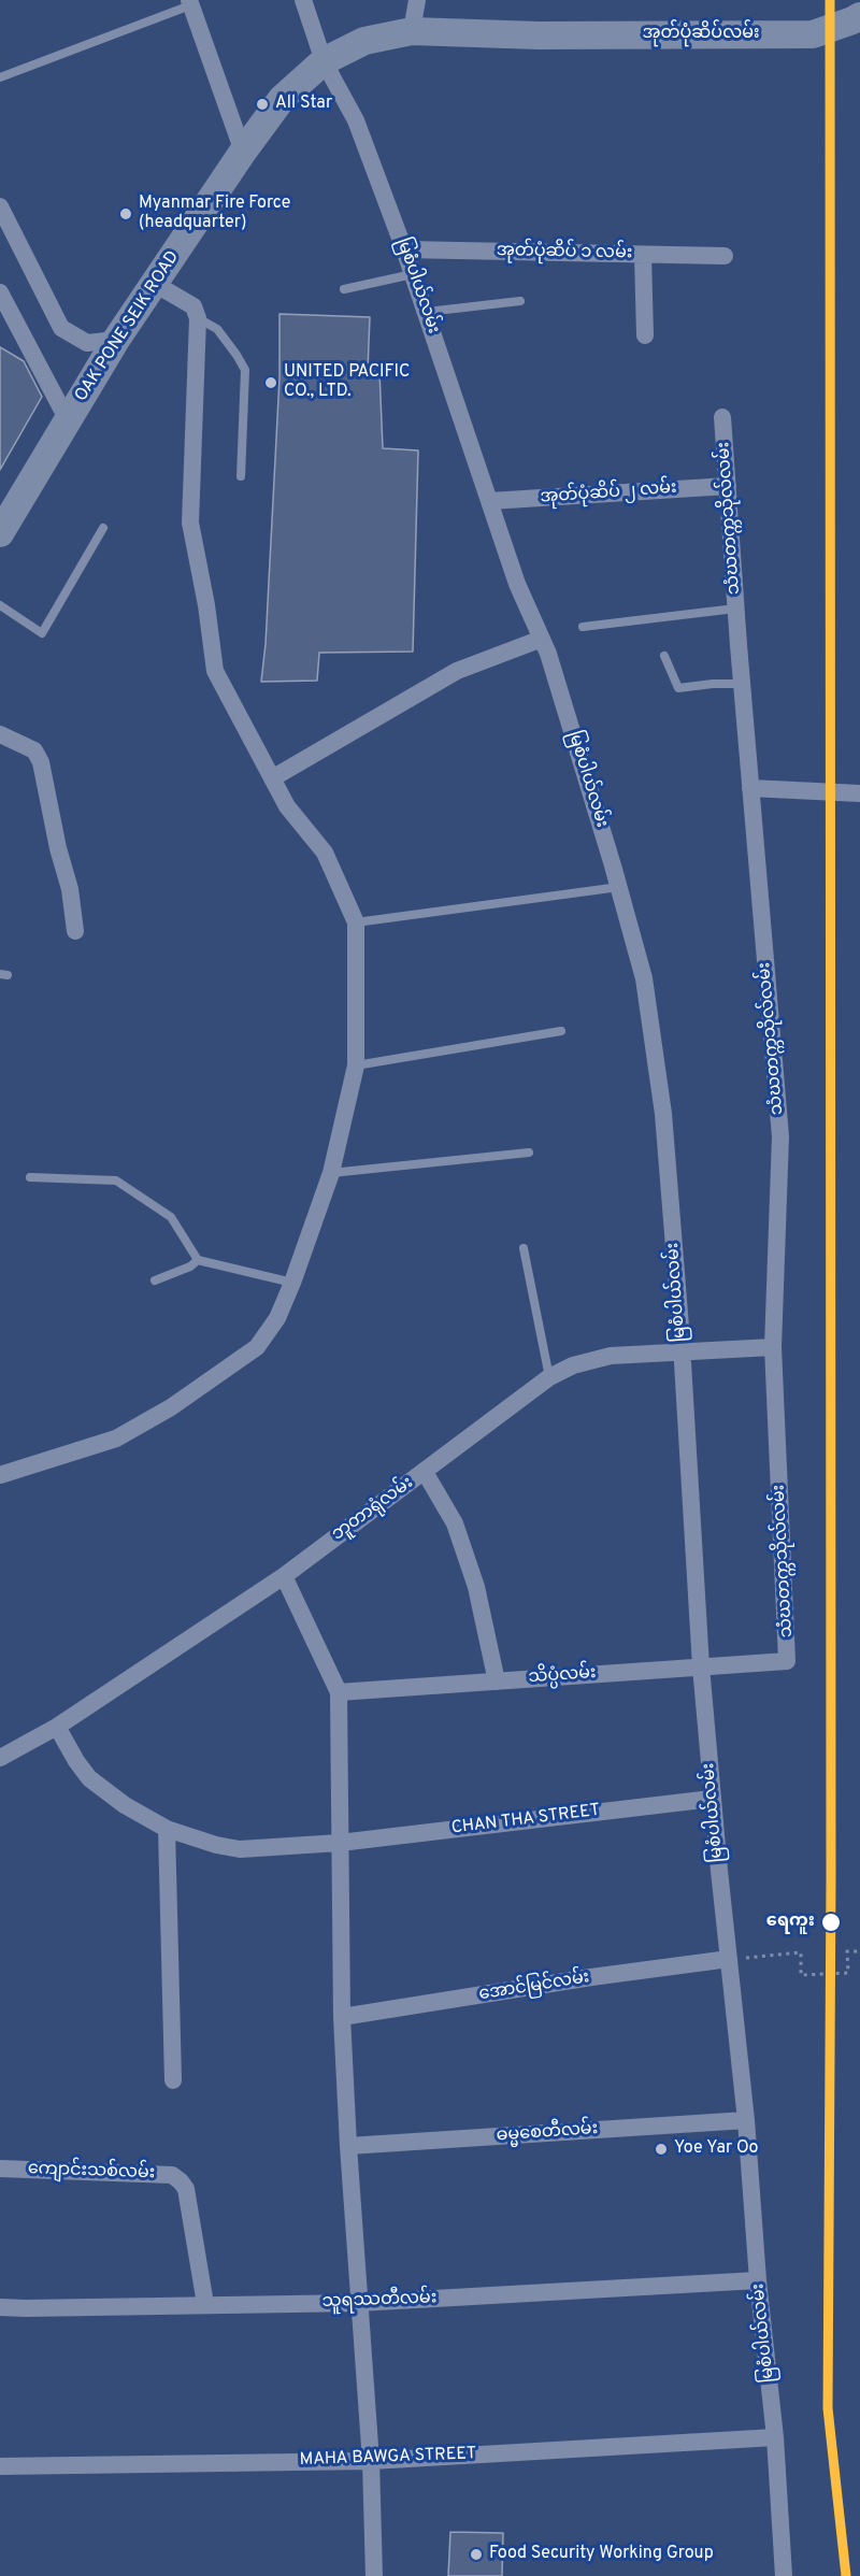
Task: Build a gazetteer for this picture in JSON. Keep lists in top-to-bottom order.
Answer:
{
  "streets": {
    "main road": ["အုတ်ပုံဆိပ်လမ်း", "OAK PONE SEIK ROAD"],
    "street": [
      "အုတ်ပုံဆိပ် ၁ လမ်း",
      "မြစံပါယ်လမ်း",
      "အုတ်ပုံဆိပ် ၂ လမ်း",
      "သံဃတက္ကသိုလ်လမ်း",
      "ဘူတာရုံလမ်း",
      "သိပ္ပံလမ်း",
      "CHAN THA STREET",
      "အောင်မြင်လမ်း",
      "ဓမ္မစေတီလမ်း",
      "ကျောင်းသစ်လမ်း",
      "သူရဿတီလမ်း",
      "MAHA BAWGA STREET"
    ]
  },
  "crossings": [
    ["အုတ်ပုံဆိပ်လမ်း", "OAK PONE SEIK ROAD"],
    ["အုတ်ပုံဆိပ် ၁ လမ်း", "မြစံပါယ်လမ်း"],
    ["မြစံပါယ်လမ်း", "OAK PONE SEIK ROAD"],
    ["မြစံပါယ်လမ်း", "အုတ်ပုံဆိပ် ၂ လမ်း"],
    ["မြစံပါယ်လမ်း", "ဘူတာရုံလမ်း"],
    ["မြစံပါယ်လမ်း", "သိပ္ပံလမ်း"],
    ["မြစံပါယ်လမ်း", "CHAN THA STREET"],
    ["မြစံပါယ်လမ်း", "အောင်မြင်လမ်း"],
    ["မြစံပါယ်လမ်း", "ဓမ္မစေတီလမ်း"],
    ["မြစံပါယ်လမ်း", "သူရဿတီလမ်း"],
    ["မြစံပါယ်လမ်း", "MAHA BAWGA STREET"],
    ["အုတ်ပုံဆိပ် ၂ လမ်း", "သံဃတက္ကသိုလ်လမ်း"],
    ["သံဃတက္ကသိုလ်လမ်း", "ဘူတာရုံလမ်း"],
    ["သံဃတက္ကသိုလ်လမ်း", "သိပ္ပံလမ်း"],
    ["ဘူတာရုံလမ်း", "CHAN THA STREET"],
    ["ကျောင်းသစ်လမ်း", "သူရဿတီလမ်း"]
  ],
  "places": [
    "All Star",
    "Myanmar Fire Force (headquarter)",
    "UNITED PACIFIC CO., LTD.",
    "ရေကူး",
    "Yoe Yar Oo",
    "Food Security Working Group"
  ]
}
